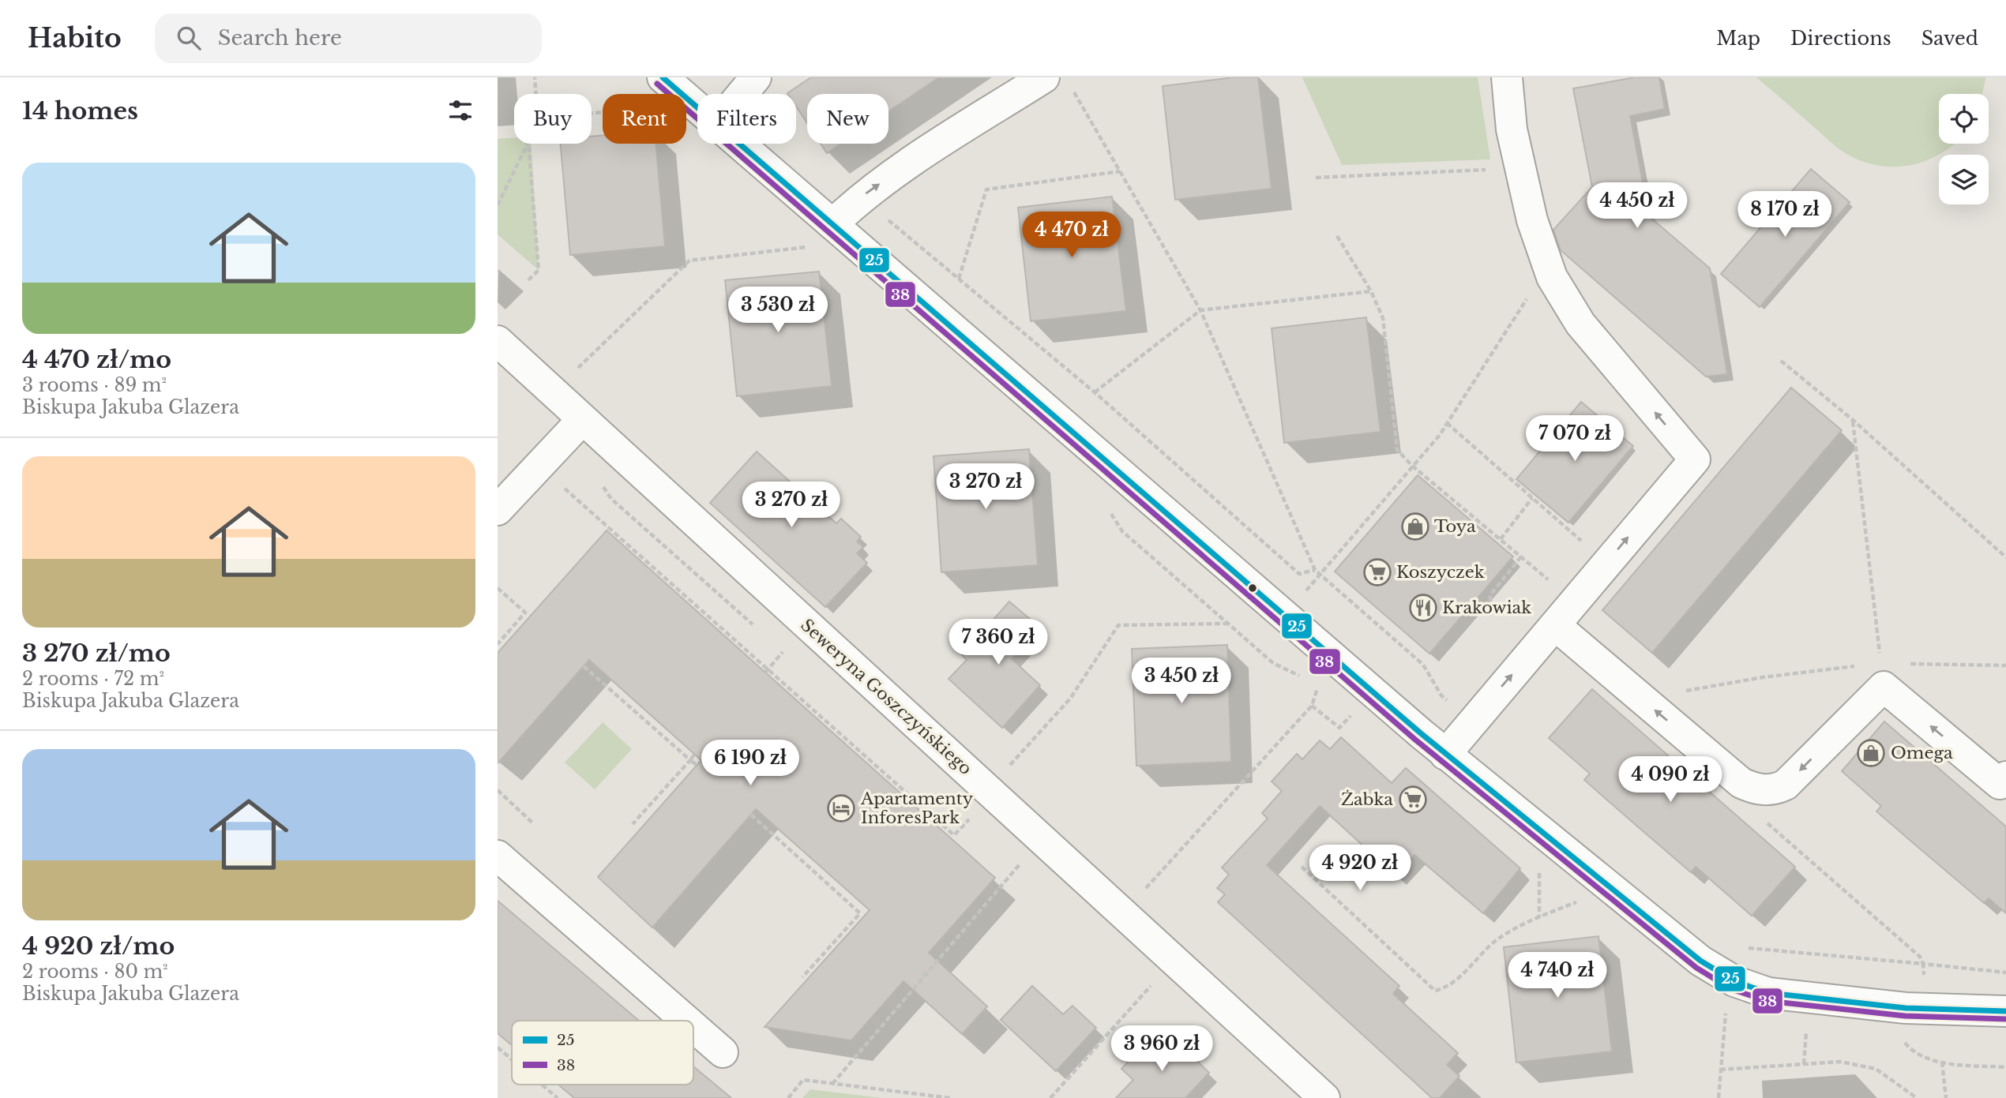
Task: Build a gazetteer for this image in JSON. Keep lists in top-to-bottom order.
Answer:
{
  "streets": {
    "street": ["Seweryna Goszczyńskiego"]
  },
  "places": {
    "shop": ["Toya", "Omega"],
    "supermarket": ["Koszyczek", "Żabka"],
    "restaurant": ["Krakowiak"],
    "hotel": ["Apartamenty InforesPark"]
  },
  "lines": ["transit line 25", "transit line 38"],
  "legend": ["25", "38"],
  "page": {
    "header": "Habito",
    "search": "Search here",
    "nav": ["Map", "Directions", "Saved"],
    "heading": "14 homes",
    "chip": [
      "Buy",
      "Rent",
      "Filters",
      "New"
    ],
    "list": [
      {
        "name": "4 470 zł/mo",
        "note": "3 rooms · 89 m² · Biskupa Jakuba Glazera"
      },
      {
        "name": "3 270 zł/mo",
        "note": "2 rooms · 72 m² · Biskupa Jakuba Glazera"
      },
      {
        "name": "4 920 zł/mo",
        "note": "2 rooms · 80 m² · Biskupa Jakuba Glazera"
      }
    ],
    "price": [
      "4 450 zł",
      "8 170 zł",
      "4 470 zł",
      "3 530 zł",
      "7 070 zł",
      "3 270 zł",
      "3 270 zł",
      "7 360 zł",
      "3 450 zł",
      "6 190 zł",
      "4 090 zł",
      "4 920 zł",
      "4 740 zł",
      "3 960 zł"
    ]
  }
}
